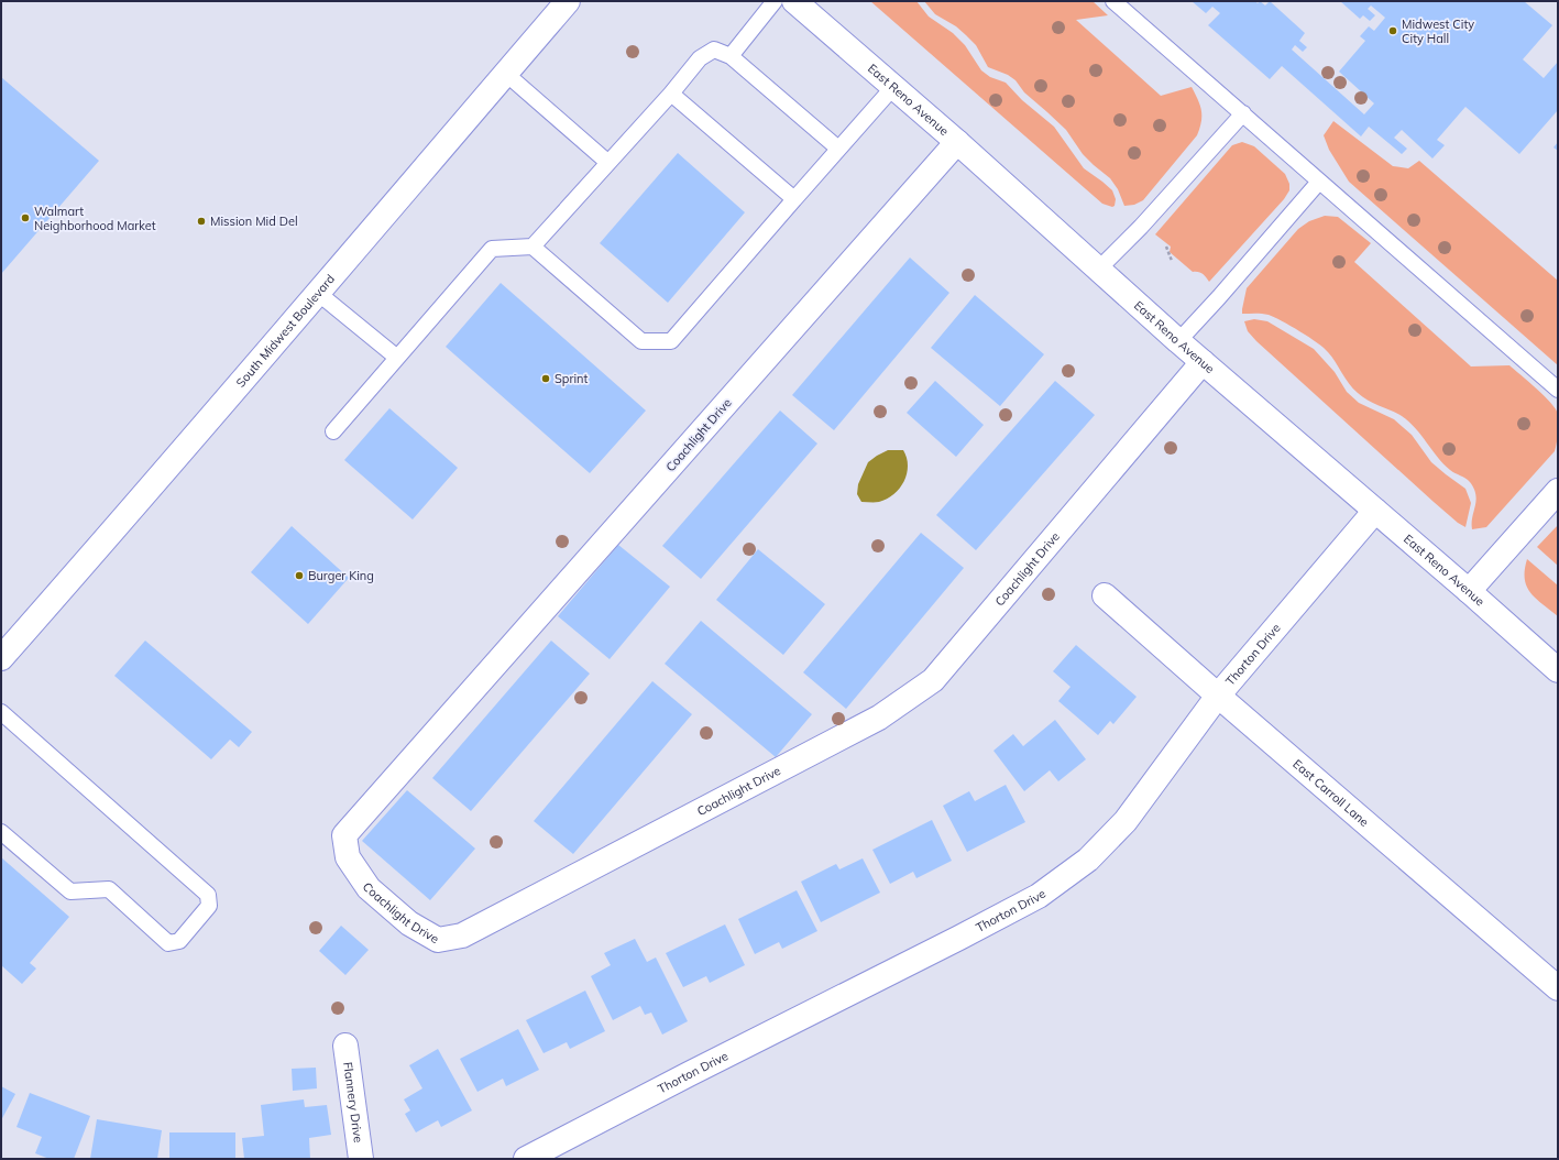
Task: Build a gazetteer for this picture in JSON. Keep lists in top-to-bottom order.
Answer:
{
  "streets": {
    "street": [
      "East Reno Avenue",
      "South Midwest Boulevard",
      "Coachlight Drive",
      "Thorton Drive",
      "East Carroll Lane",
      "Flannery Drive"
    ]
  },
  "crossings": [
    ["East Reno Avenue", "Coachlight Drive"],
    ["East Reno Avenue", "Thorton Drive"],
    ["Thorton Drive", "East Carroll Lane"]
  ],
  "places": [
    "Midwest City City Hall",
    "Walmart Neighborhood Market",
    "Mission Mid Del",
    "Sprint",
    "Burger King"
  ]
}
